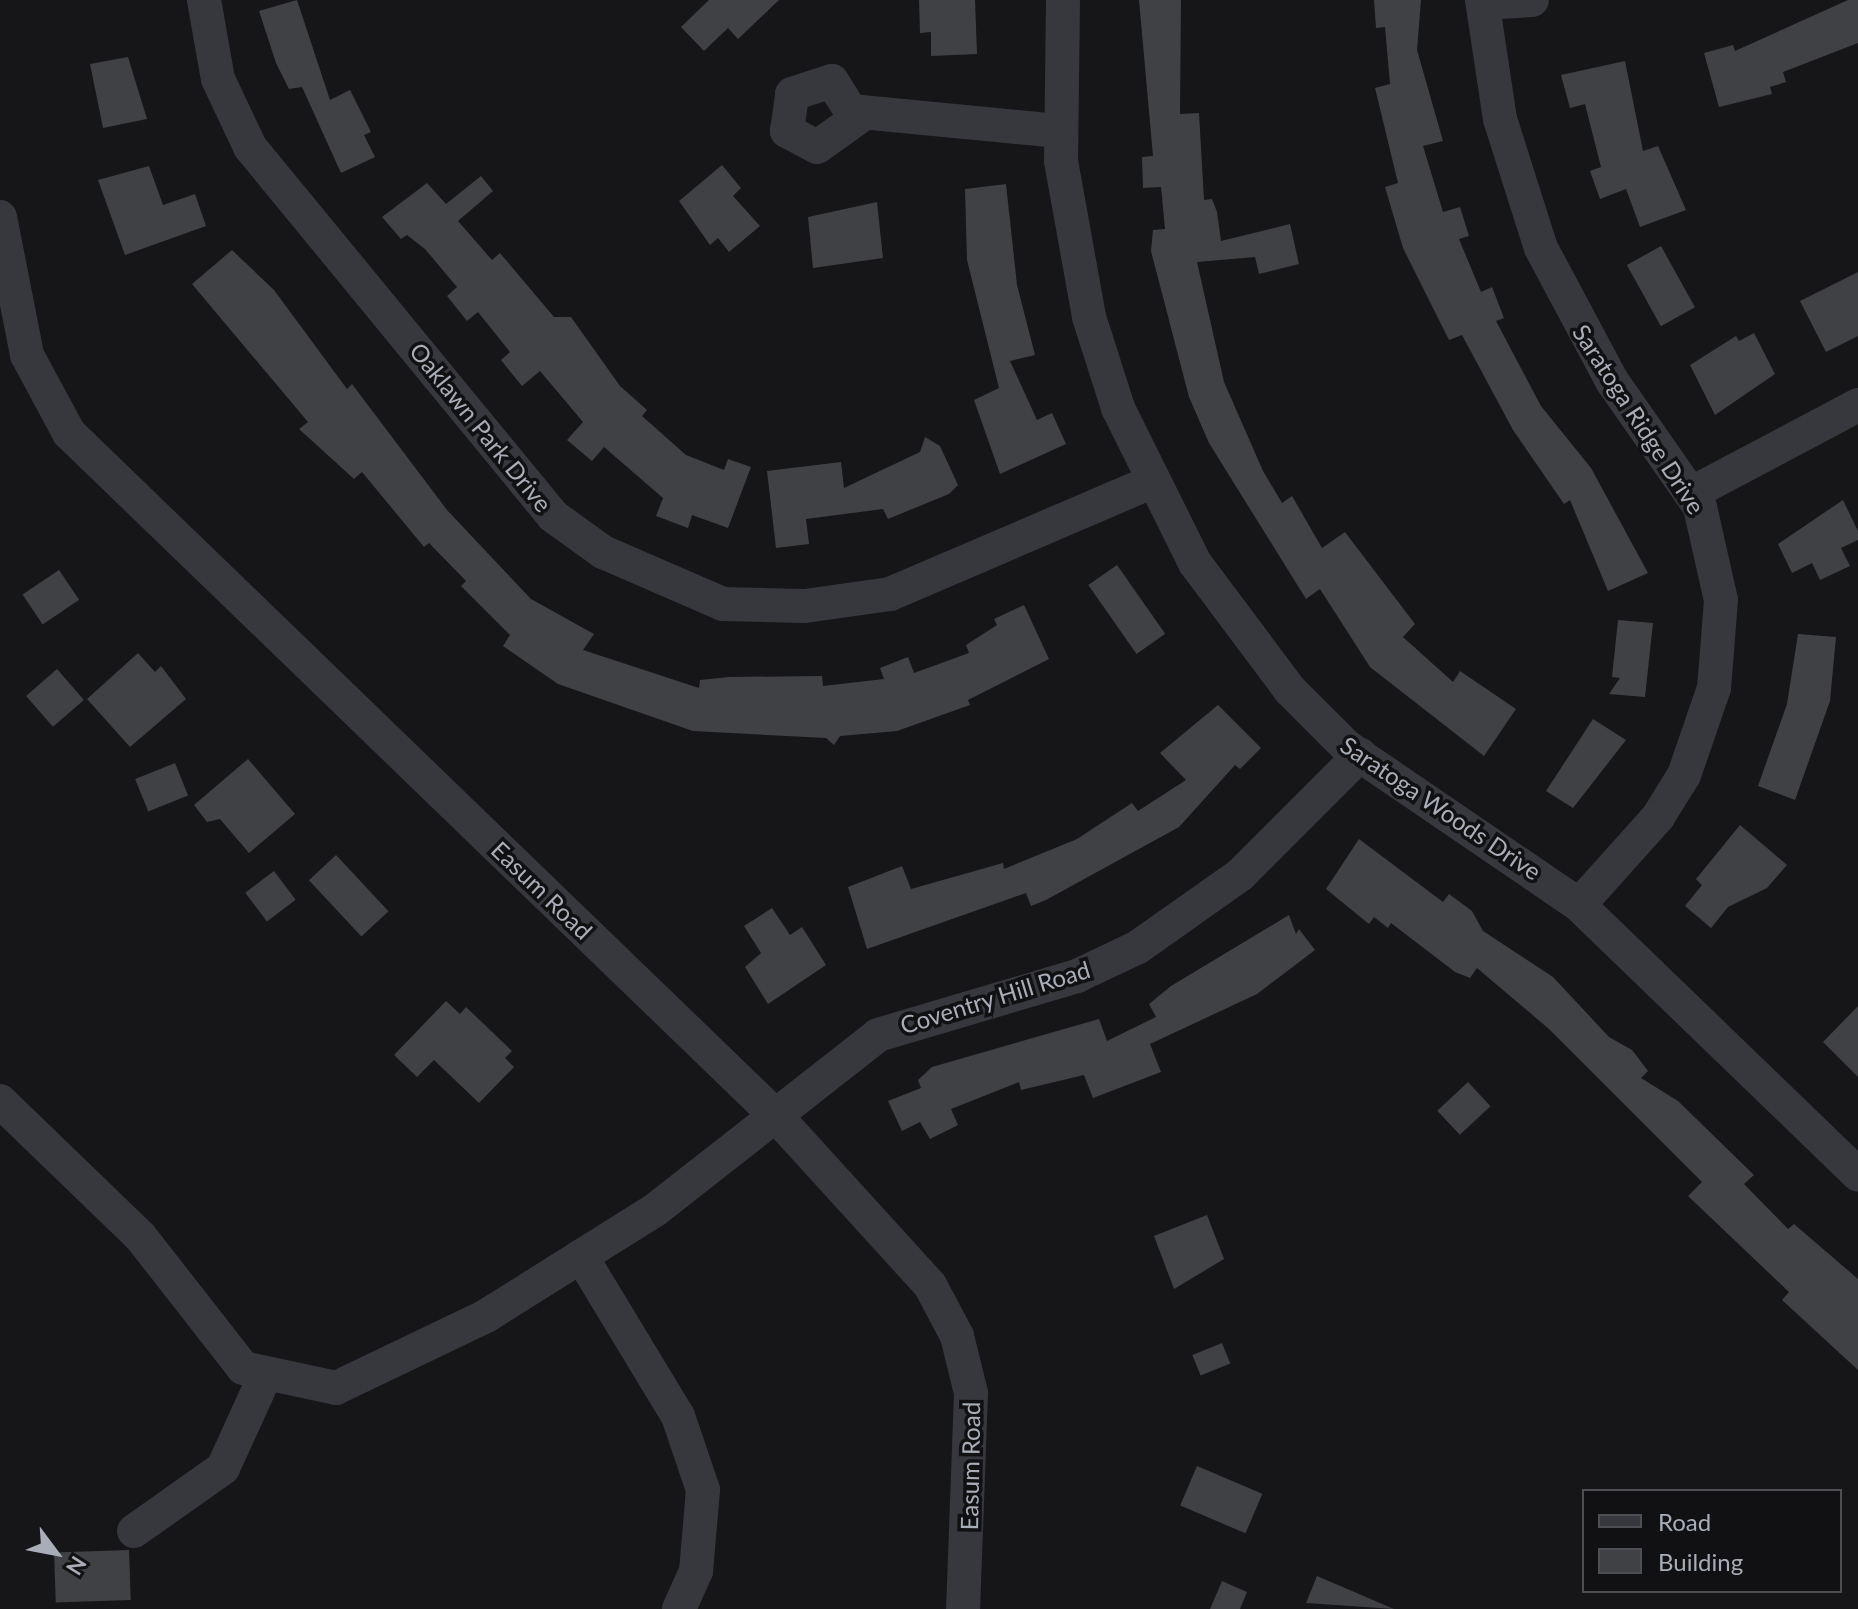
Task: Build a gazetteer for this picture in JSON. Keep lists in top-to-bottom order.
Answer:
{
  "streets": {
    "street": [
      "Saratoga Ridge Drive",
      "Oaklawn Park Drive",
      "Saratoga Woods Drive",
      "Easum Road",
      "Coventry Hill Road"
    ]
  },
  "crossings": [
    ["Saratoga Ridge Drive", "Saratoga Woods Drive"],
    ["Oaklawn Park Drive", "Saratoga Woods Drive"],
    ["Saratoga Woods Drive", "Coventry Hill Road"],
    ["Easum Road", "Coventry Hill Road"]
  ],
  "legend": ["Road", "Building"],
  "north": "bottom right"
}
